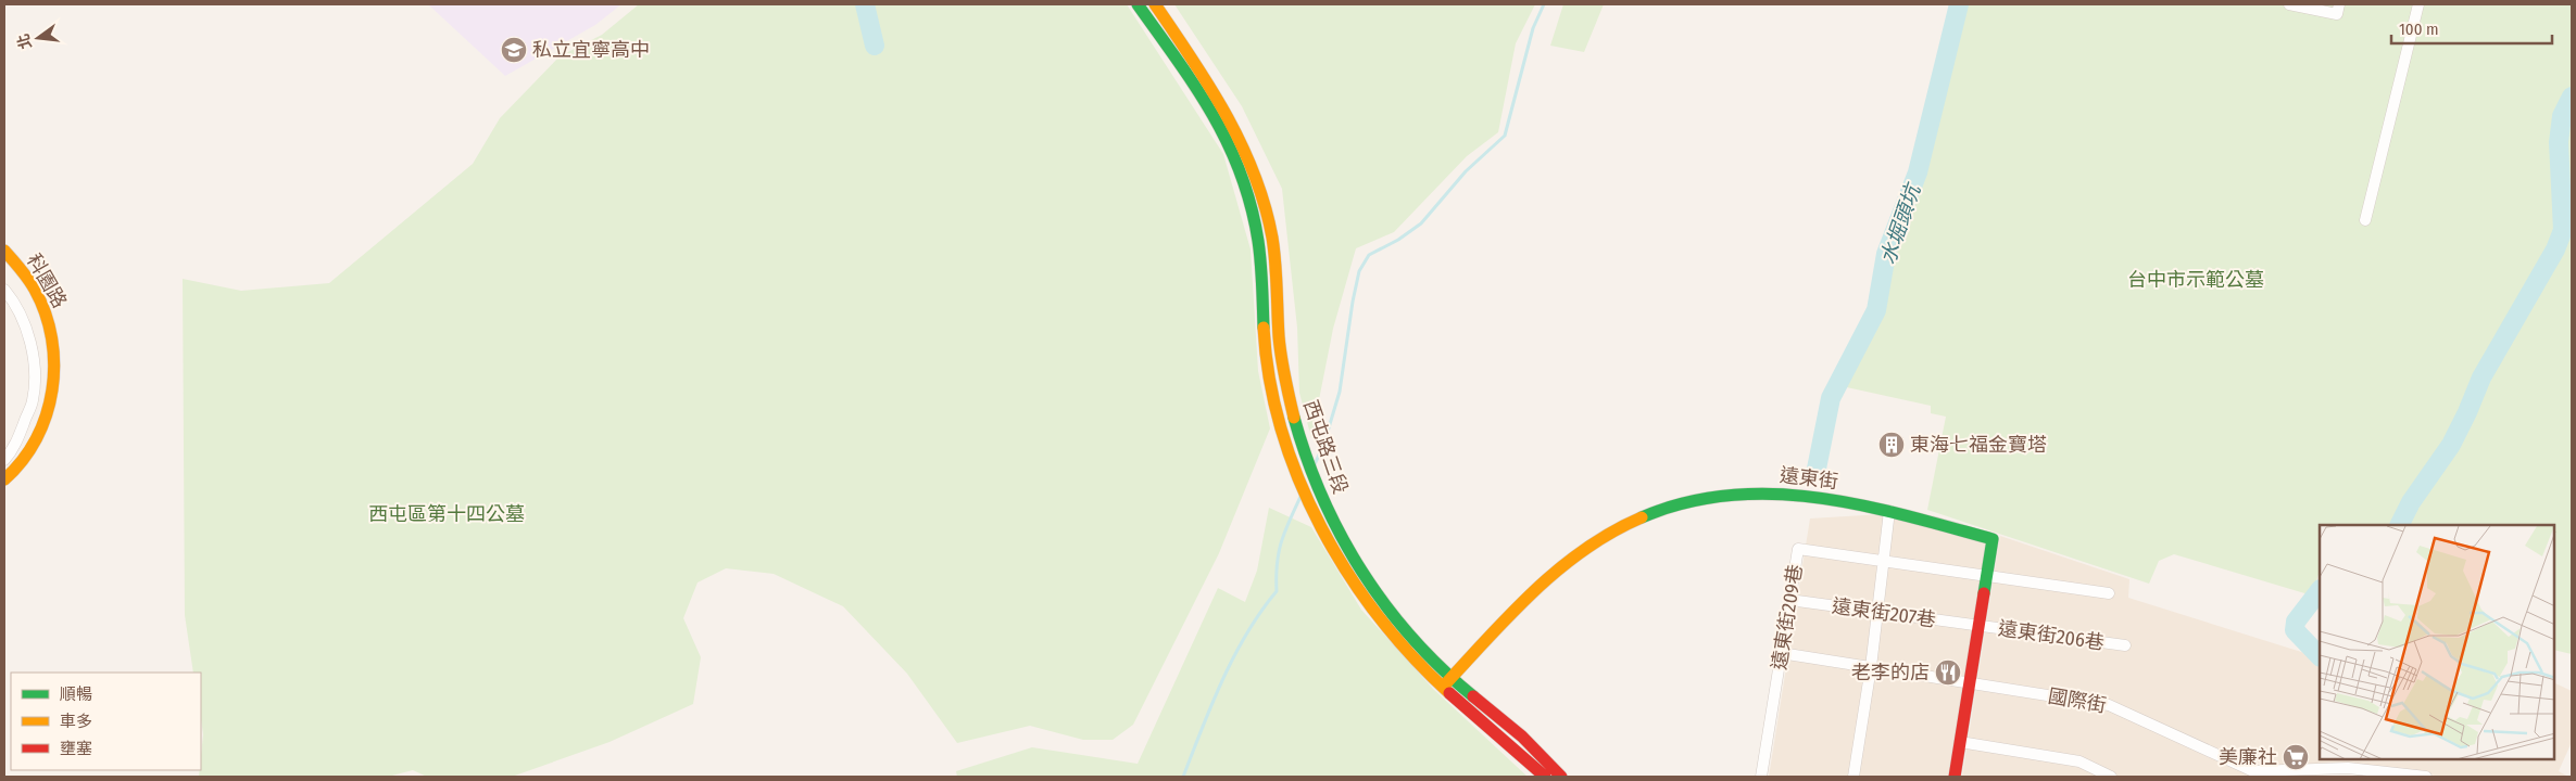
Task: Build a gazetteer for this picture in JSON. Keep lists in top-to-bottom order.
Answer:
{
  "streets": {
    "street": [
      "科園路",
      "西屯路三段",
      "遠東街",
      "遠東街207巷",
      "遠東街209巷",
      "遠東街206巷",
      "國際街"
    ]
  },
  "crossings": [
    ["西屯路三段", "遠東街"],
    ["遠東街", "遠東街207巷"],
    ["遠東街", "遠東街209巷"],
    ["遠東街", "遠東街206巷"],
    ["遠東街", "國際街"],
    ["遠東街207巷", "遠東街209巷"],
    ["遠東街207巷", "遠東街206巷"],
    ["遠東街209巷", "國際街"]
  ],
  "water": ["水堀頭坑"],
  "parks": ["台中市示範公墓", "西屯區第十四公墓"],
  "places": {
    "school or university": ["私立宜寧高中"],
    "building": ["東海七福金寶塔"],
    "restaurant": ["老李的店"],
    "supermarket": ["美廉社"]
  },
  "legend": ["順暢", "車多", "壅塞"],
  "scale_bar": "100 m",
  "north": "left"
}
